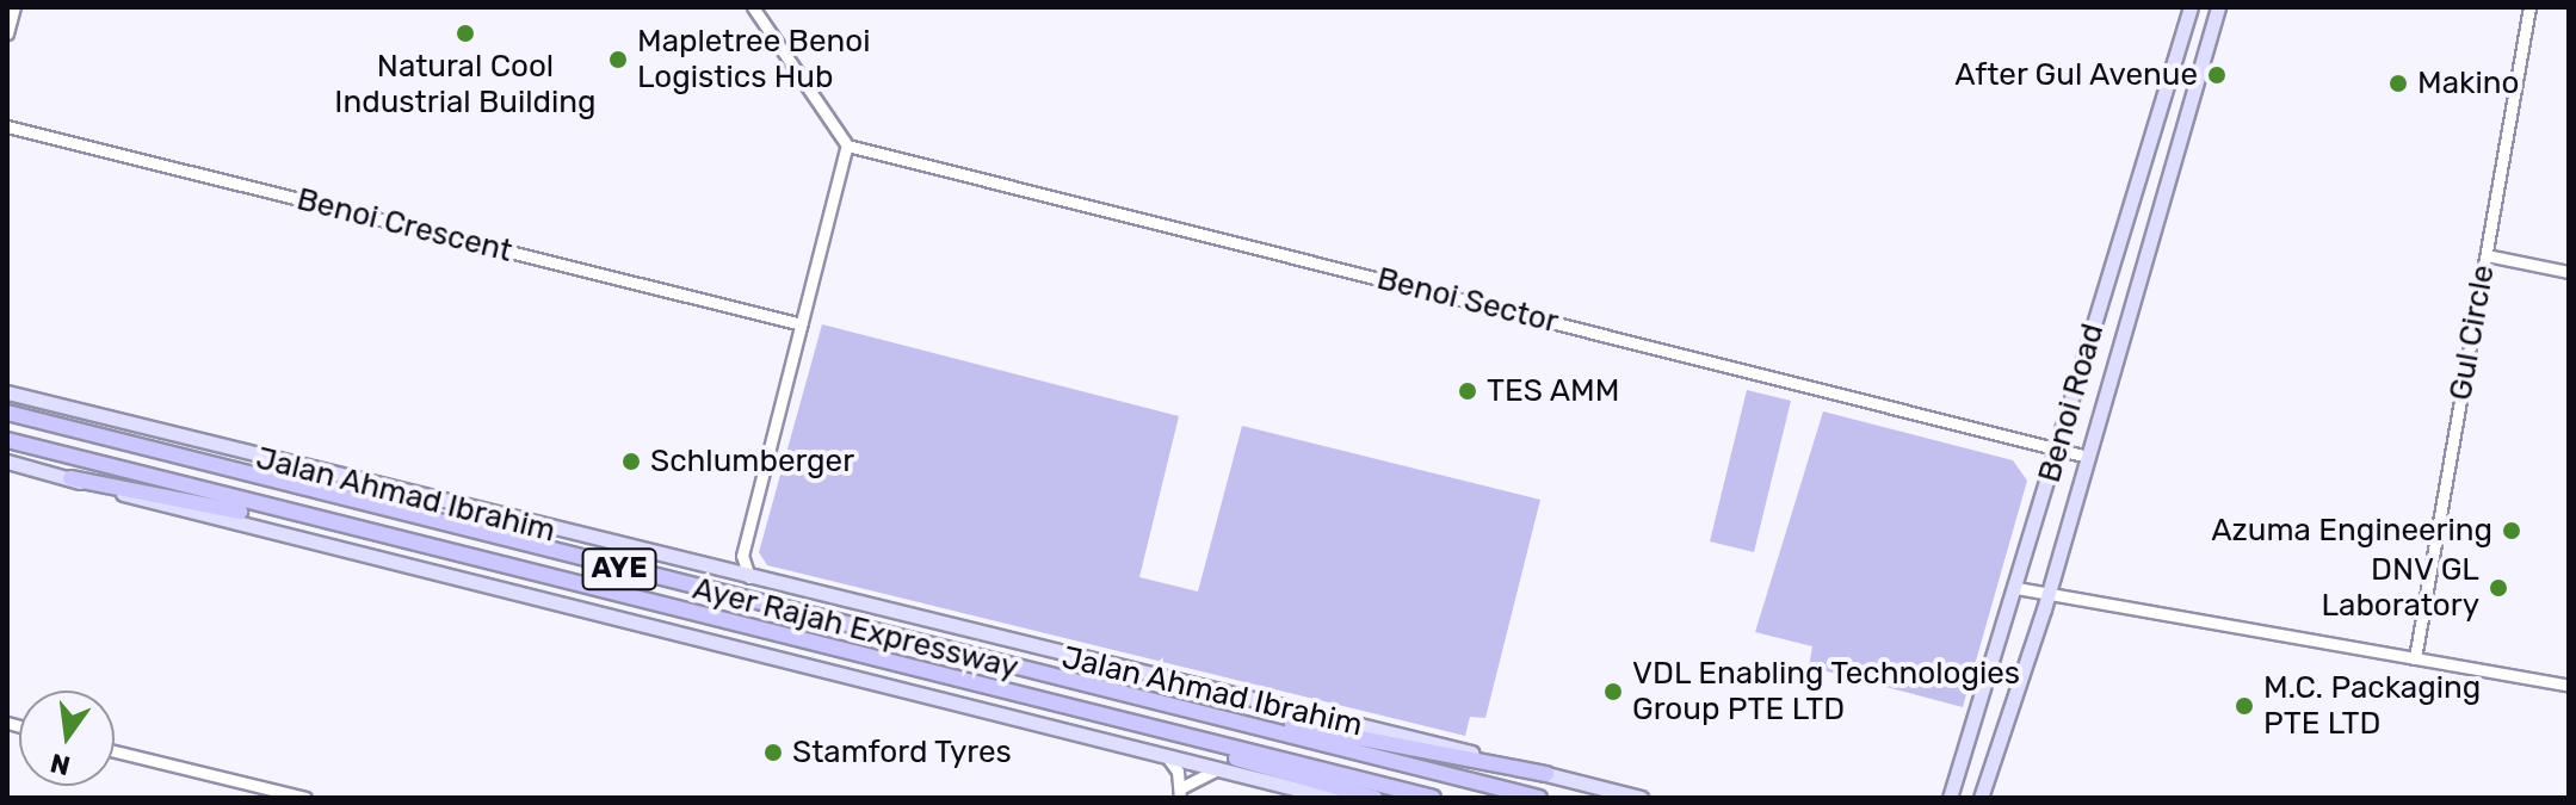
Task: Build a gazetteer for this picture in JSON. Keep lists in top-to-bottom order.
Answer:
{
  "streets": {
    "highway": ["AYE", "Ayer Rajah Expressway"],
    "main road": ["Benoi Road", "Jalan Ahmad Ibrahim"],
    "street": ["Benoi Crescent", "Benoi Sector", "Gul Circle"]
  },
  "crossings": [
    ["Benoi Sector", "Benoi Road"]
  ],
  "places": [
    "Natural Cool Industrial Building",
    "Mapletree Benoi Logistics Hub",
    "After Gul Avenue",
    "Makino",
    "TES AMM",
    "Schlumberger",
    "Azuma Engineering",
    "DNV GL Laboratory",
    "VDL Enabling Technologies Group PTE LTD",
    "M.C. Packaging PTE LTD",
    "Stamford Tyres"
  ],
  "north": "bottom"
}
